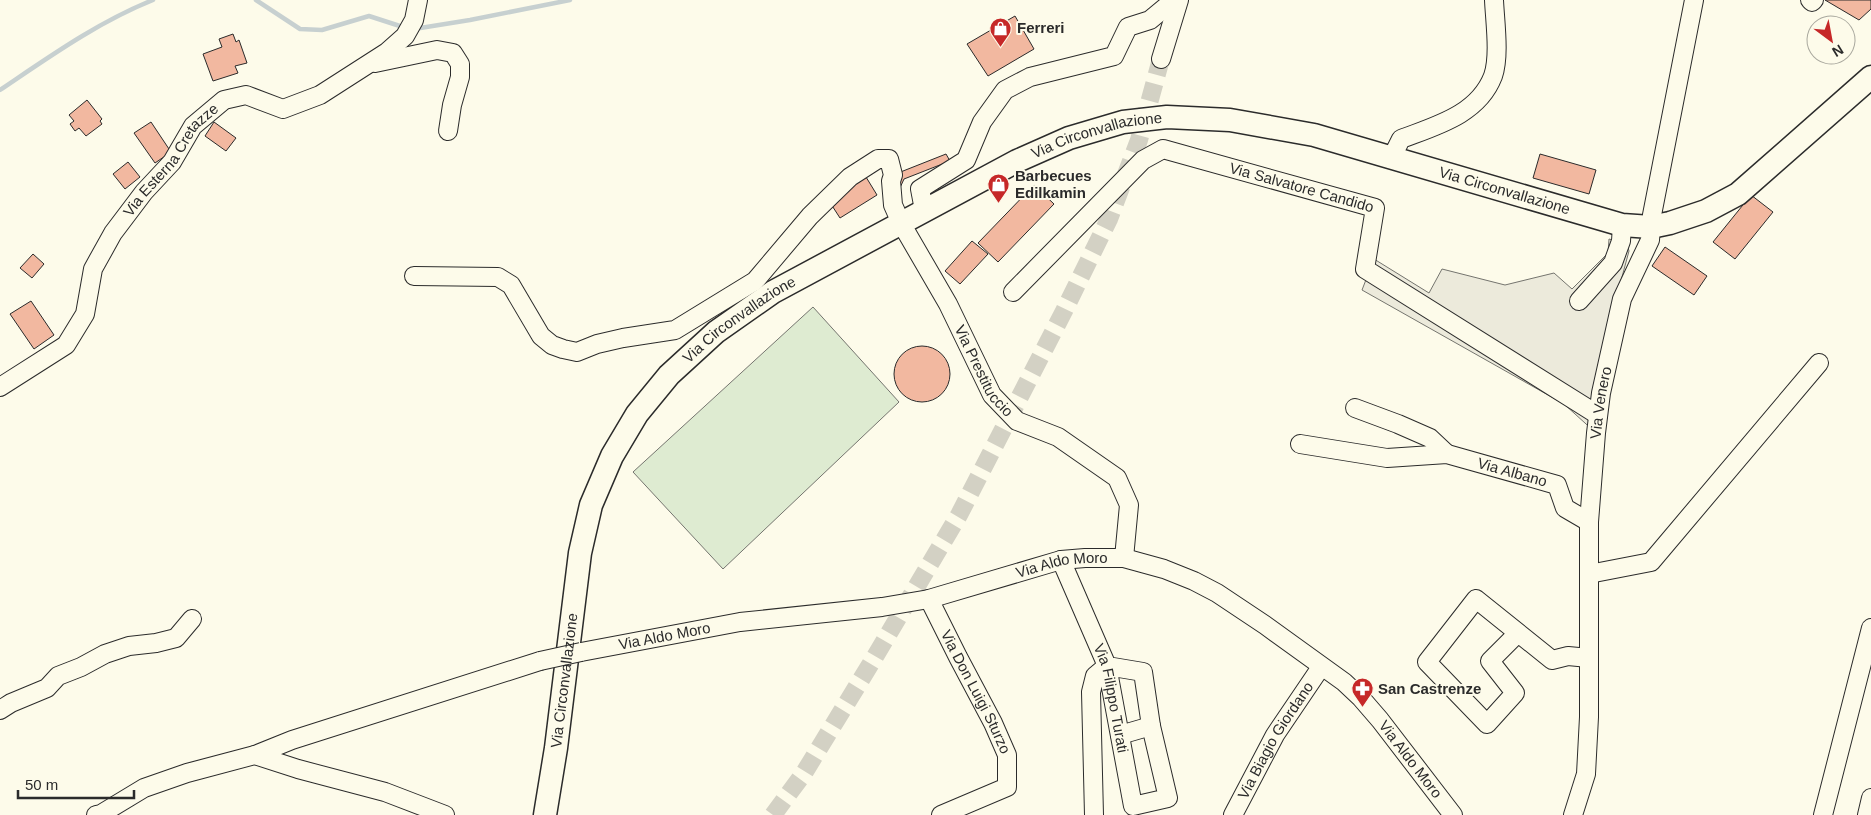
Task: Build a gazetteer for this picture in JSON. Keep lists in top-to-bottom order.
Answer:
{
  "streets": {
    "main road": ["Via Circonvallazione"],
    "street": [
      "Via Esterna Cretazze",
      "Via Salvatore Candido",
      "Via Prestituccio",
      "Via Venero",
      "Via Albano",
      "Via Aldo Moro",
      "Via Don Luigi Sturzo",
      "Via Filippo Turati",
      "Via Biagio Giordano"
    ]
  },
  "crossings": [
    ["Via Circonvallazione", "Via Prestituccio"],
    ["Via Circonvallazione", "Via Venero"],
    ["Via Salvatore Candido", "Via Venero"],
    ["Via Prestituccio", "Via Aldo Moro"],
    ["Via Venero", "Via Albano"],
    ["Via Aldo Moro", "Via Don Luigi Sturzo"],
    ["Via Aldo Moro", "Via Filippo Turati"],
    ["Via Aldo Moro", "Via Biagio Giordano"]
  ],
  "places": {
    "shop": ["Ferreri", "Barbecues Edilkamin"],
    "pharmacy": ["San Castrenze"]
  },
  "scale_bar": "50 m",
  "north": "bottom right"
}
